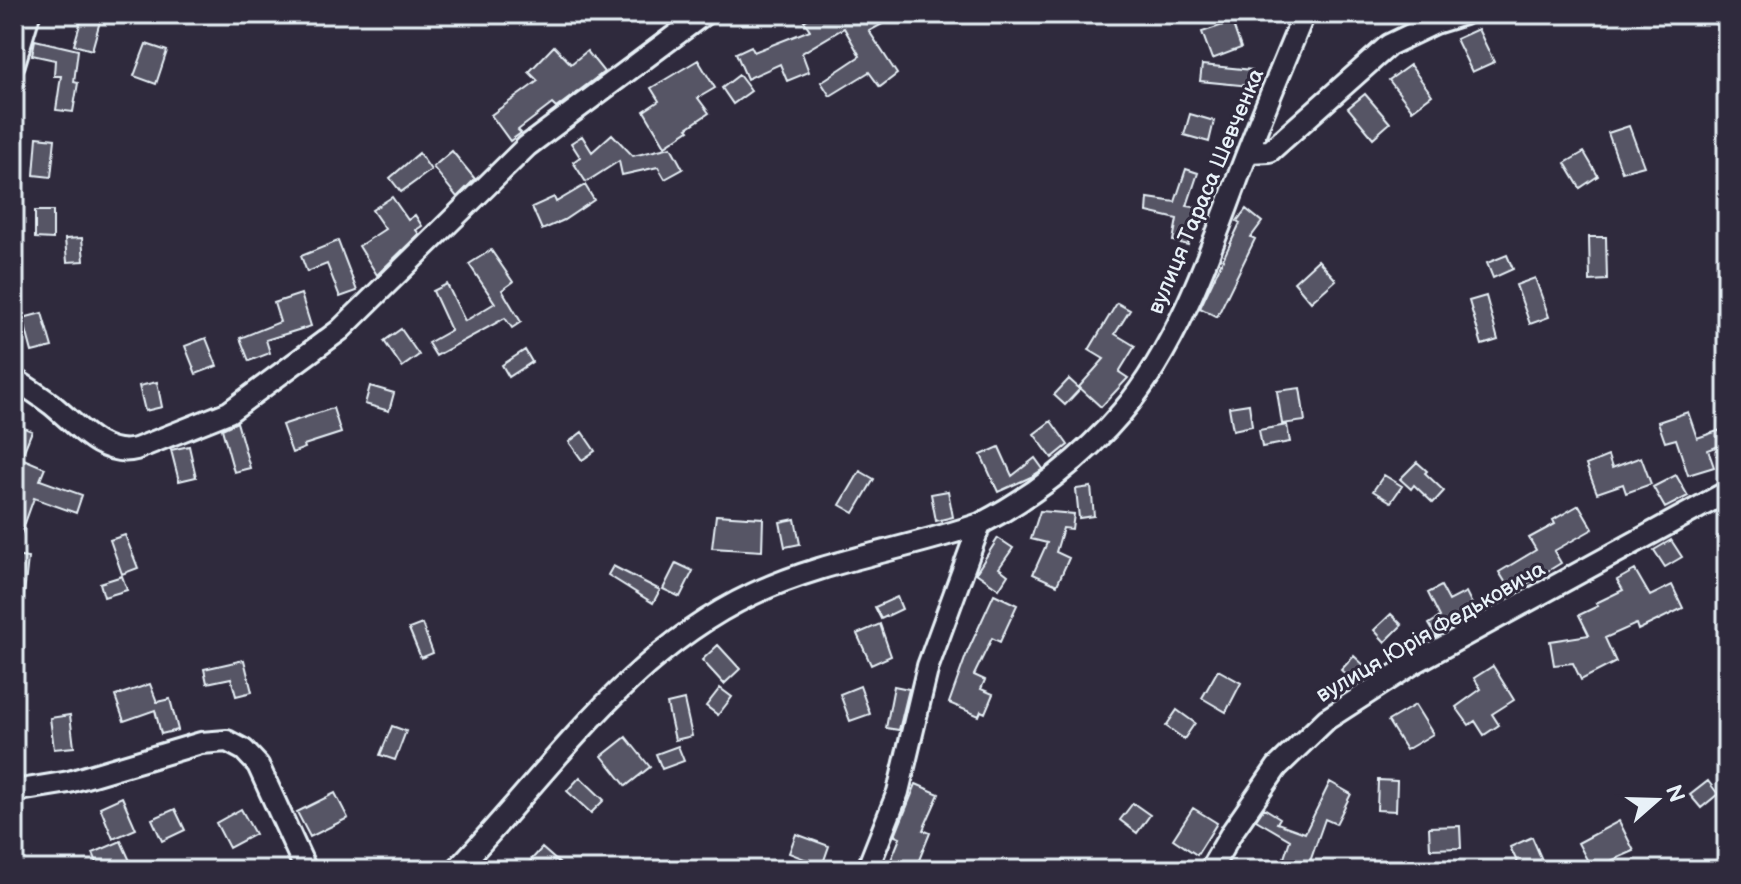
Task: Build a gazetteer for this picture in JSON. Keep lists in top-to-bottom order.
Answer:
{
  "streets": {
    "street": ["вулиця Тараса Шевченка", "вулиця Юрія Федьковича"]
  },
  "north": "right"
}
